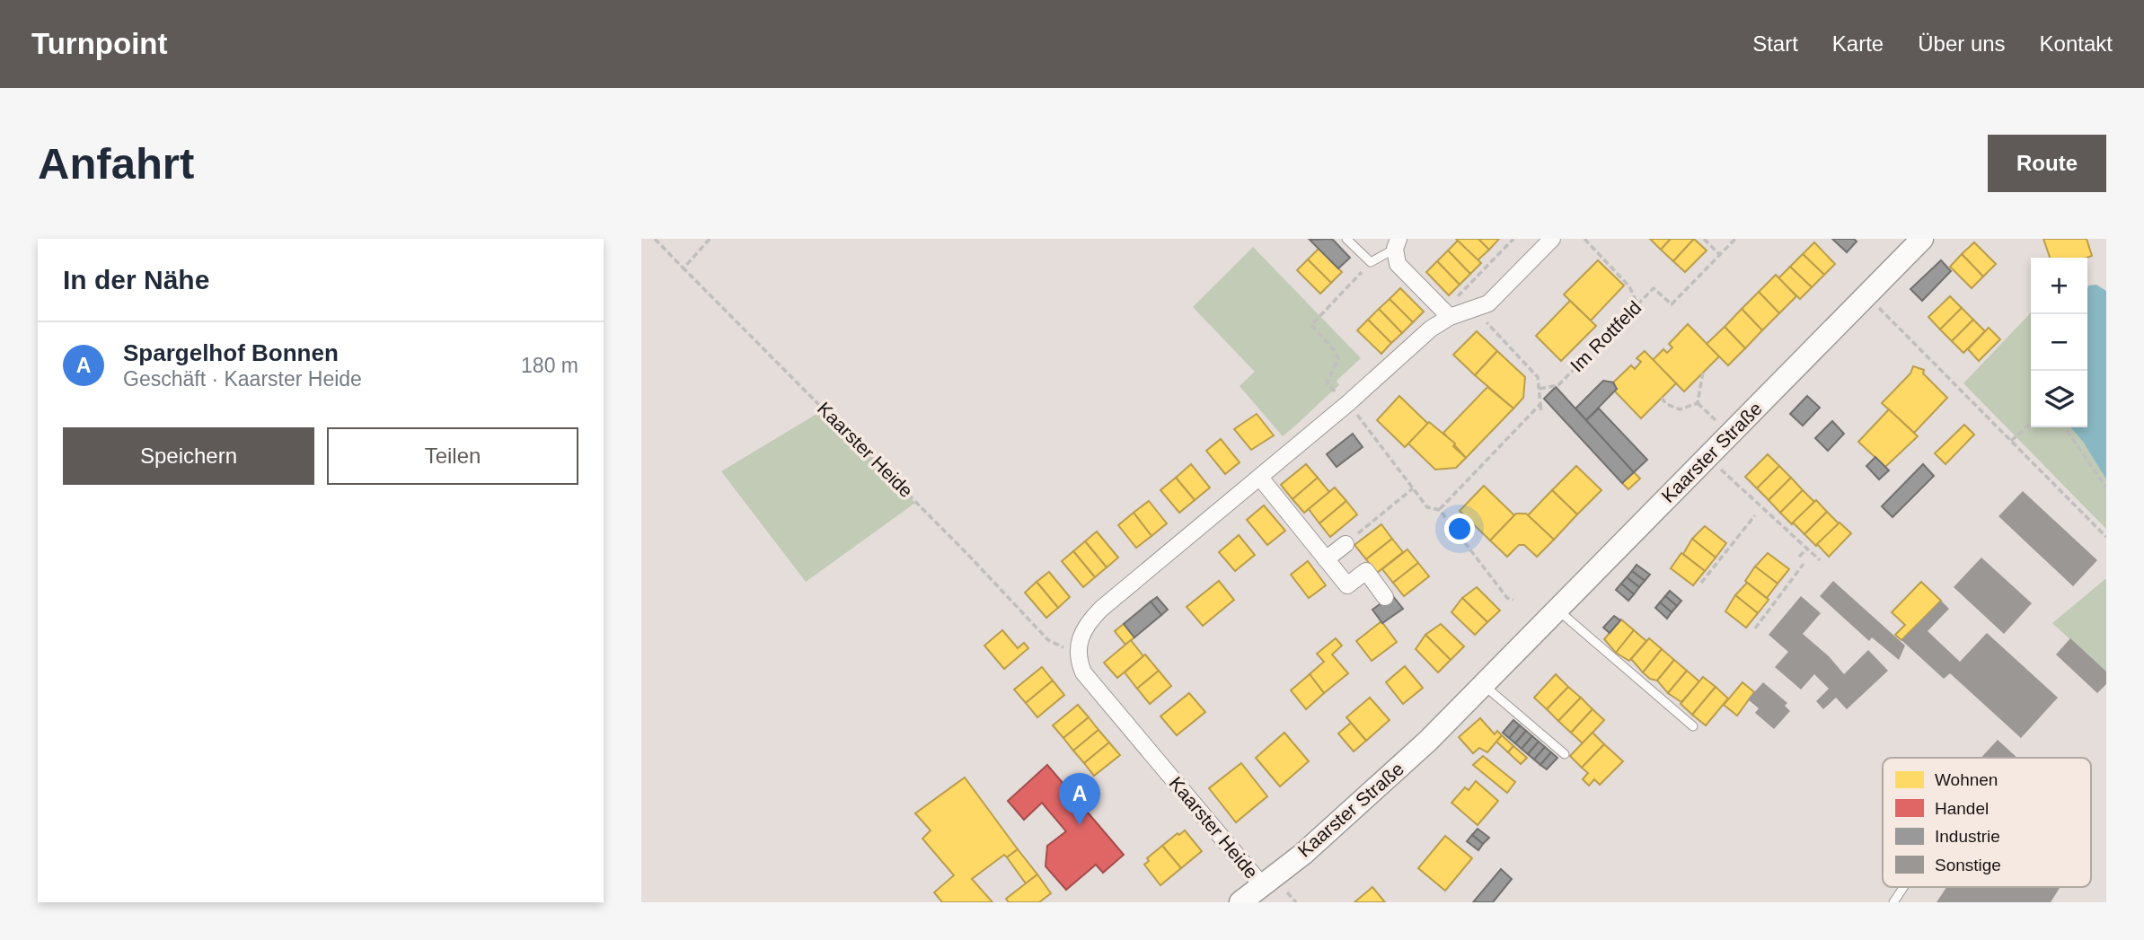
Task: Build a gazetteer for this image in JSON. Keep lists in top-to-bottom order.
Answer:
{
  "streets": {
    "main road": ["Kaarster Straße"],
    "street": ["Kaarster Heide"],
    "path": ["Im Rottfeld"]
  },
  "crossings": [
    ["Kaarster Heide", "Kaarster Straße"]
  ],
  "legend": [
    "Wohnen",
    "Handel",
    "Industrie",
    "Sonstige"
  ],
  "page": {
    "header": "Turnpoint",
    "nav": [
      "Start",
      "Karte",
      "Über uns",
      "Kontakt"
    ],
    "buttons": [
      "Route",
      ["Speichern", "Teilen"]
    ],
    "title": "Anfahrt",
    "heading": "In der Nähe",
    "map_buttons": ["+", "−"],
    "list": [
      {
        "mark": "A",
        "name": "Spargelhof Bonnen",
        "note": "Geschäft · Kaarster Heide",
        "value": "180 m"
      }
    ],
    "pins": "A"
  }
}
